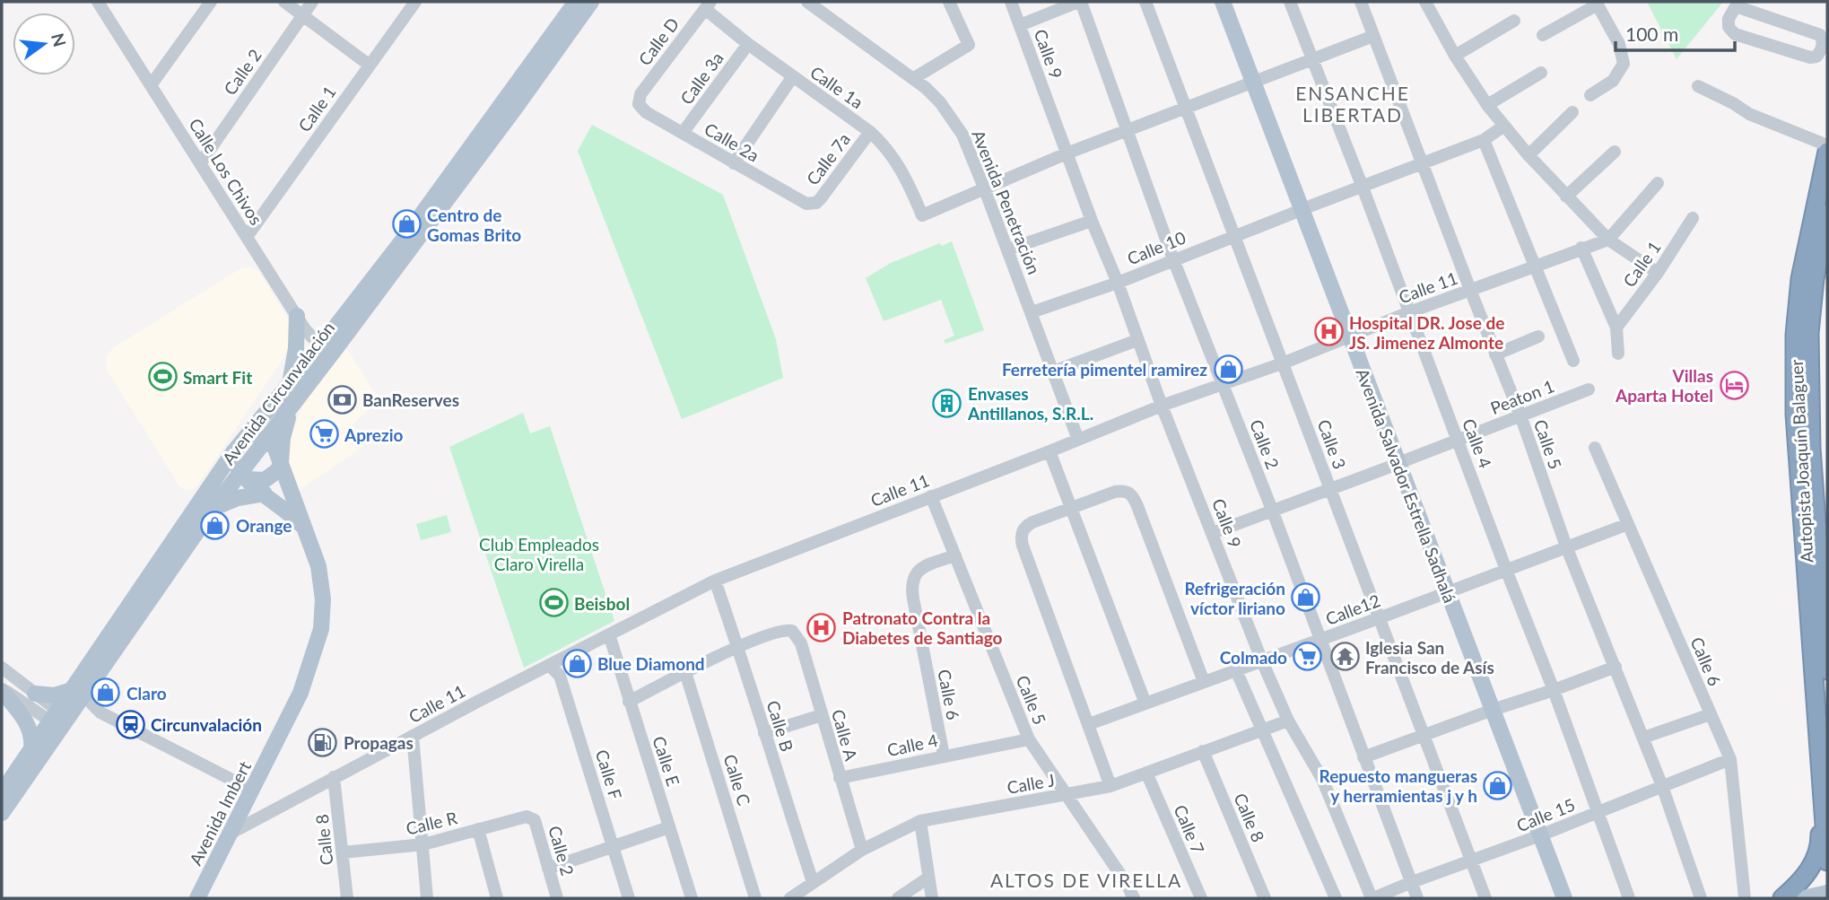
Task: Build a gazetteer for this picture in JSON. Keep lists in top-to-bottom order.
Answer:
{
  "streets": {
    "highway": ["Autopista Joaquín Balaguer"],
    "main road": ["Avenida Circunvalación", "Avenida Salvador Estrella Sadhalá", "Avenida Imbert"],
    "street": [
      "Calle D",
      "Calle 9",
      "Calle 2",
      "Calle 3a",
      "Calle 1a",
      "Calle 1",
      "Calle 2a",
      "Calle 7a",
      "Calle Los Chivos",
      "Avenida Penetración",
      "Calle 10",
      "Calle 11",
      "Peaton 1",
      "Calle 4",
      "Calle 3",
      "Calle 5",
      "Calle12",
      "Calle 6",
      "Calle B",
      "Calle A",
      "Calle E",
      "Calle F",
      "Calle C",
      "Calle J",
      "Calle 15",
      "Calle 8",
      "Calle R",
      "Calle 7"
    ]
  },
  "crossings": [
    ["Calle D", "Calle 1a"],
    ["Calle D", "Calle 2a"],
    ["Calle 9", "Calle 10"],
    ["Calle 9", "Calle 11"],
    ["Calle 9", "Peaton 1"],
    ["Calle 9", "Calle12"],
    ["Calle 9", "Calle J"],
    ["Calle 9", "Calle 15"],
    ["Calle 2", "Calle Los Chivos"],
    ["Calle 2", "Calle 10"],
    ["Calle 2", "Calle 11"],
    ["Calle 2", "Peaton 1"],
    ["Calle 2", "Calle12"],
    ["Calle 2", "Calle 15"],
    ["Calle 2", "Calle R"],
    ["Calle 3a", "Calle 1a"],
    ["Calle 3a", "Calle 2a"],
    ["Calle 1a", "Calle 7a"],
    ["Calle 1a", "Avenida Penetración"],
    ["Calle 1", "Calle Los Chivos"],
    ["Calle 2a", "Calle 7a"],
    ["Calle Los Chivos", "Avenida Circunvalación"],
    ["Avenida Penetración", "Calle 10"],
    ["Avenida Penetración", "Calle 11"],
    ["Calle 10", "Calle 4"],
    ["Calle 10", "Calle 3"],
    ["Calle 10", "Calle 5"],
    ["Calle 10", "Avenida Salvador Estrella Sadhalá"],
    ["Calle 11", "Calle 4"],
    ["Calle 11", "Calle 3"],
    ["Calle 11", "Calle 5"],
    ["Calle 11", "Avenida Salvador Estrella Sadhalá"],
    ["Calle 11", "Calle B"],
    ["Calle 11", "Calle E"],
    ["Calle 11", "Calle F"],
    ["Calle 11", "Avenida Imbert"],
    ["Calle 11", "Calle 8"],
    ["Avenida Circunvalación", "Avenida Imbert"],
    ["Peaton 1", "Calle 4"],
    ["Peaton 1", "Calle 3"],
    ["Peaton 1", "Calle 5"],
    ["Peaton 1", "Avenida Salvador Estrella Sadhalá"],
    ["Calle 4", "Calle 5"],
    ["Calle 4", "Calle12"],
    ["Calle 4", "Calle 6"],
    ["Calle 4", "Calle A"],
    ["Calle 4", "Calle 15"],
    ["Calle 3", "Calle12"],
    ["Calle 3", "Calle 15"],
    ["Calle 5", "Calle12"],
    ["Calle 5", "Calle 6"],
    ["Calle 5", "Calle J"],
    ["Calle 5", "Calle 15"],
    ["Avenida Salvador Estrella Sadhalá", "Calle12"],
    ["Avenida Salvador Estrella Sadhalá", "Calle 15"],
    ["Calle12", "Calle 6"],
    ["Calle 6", "Calle 15"],
    ["Calle B", "Calle A"],
    ["Calle B", "Calle J"],
    ["Calle A", "Calle J"],
    ["Calle J", "Calle 8"],
    ["Calle J", "Calle 7"],
    ["Calle 8", "Calle R"]
  ],
  "districts": ["ENSANCHE LIBERTAD", "ALTOS DE VIRELLA"],
  "parks": ["Club Empleados Claro Virella"],
  "places": {
    "shop": [
      "Centro de Gomas Brito",
      "Ferretería pimentel ramirez",
      "Orange",
      "Refrigeración víctor liriano",
      "Blue Diamond",
      "Claro",
      "Repuesto mangueras y herramientas j y h"
    ],
    "hospital": ["Hospital DR. Jose de JS. Jimenez Almonte", "Patronato Contra la Diabetes de Santiago"],
    "sports": ["Smart Fit", "Beisbol"],
    "hotel": ["Villas Aparta Hotel"],
    "bank": ["BanReserves"],
    "building": ["Envases Antillanos, S.R.L."],
    "supermarket": ["Aprezio", "Colmado"],
    "temple": ["Iglesia San Francisco de Asís"],
    "station": ["Circunvalación"],
    "fuel station": ["Propagas"]
  },
  "scale_bar": "100 m",
  "north": "right"
}
